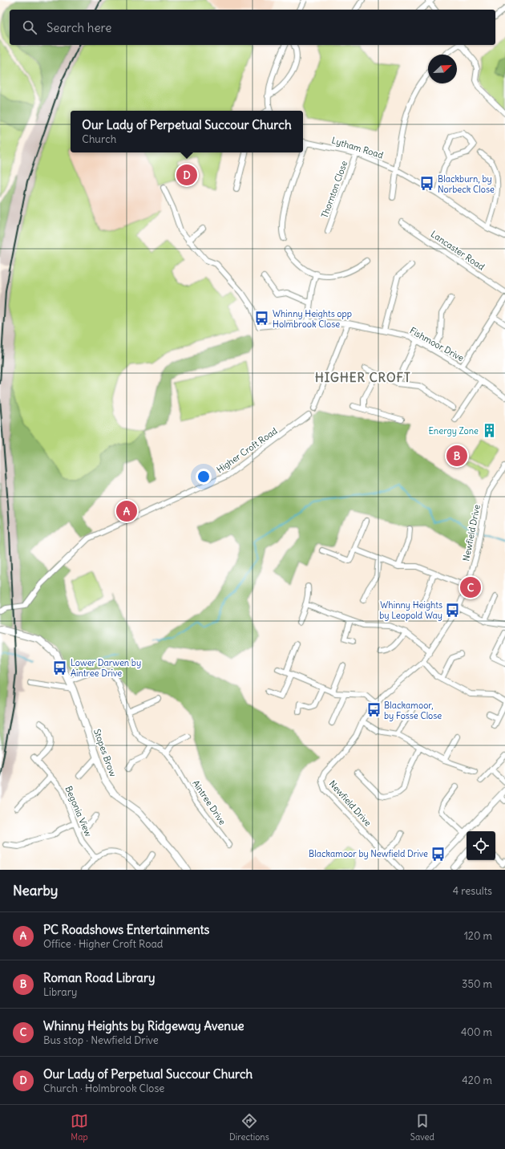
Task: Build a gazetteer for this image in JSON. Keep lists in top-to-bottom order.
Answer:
{
  "streets": {
    "main road": ["Stopes Brow"],
    "street": [
      "Lytham Road",
      "Thornton Close",
      "Lancaster Road",
      "Fishmoor Drive",
      "Higher Croft Road",
      "Newfield Drive",
      "Aintree Drive",
      "Begonia View"
    ]
  },
  "crossings": [
    ["Lytham Road", "Thornton Close"],
    ["Stopes Brow", "Aintree Drive"]
  ],
  "districts": ["HIGHER CROFT"],
  "places": {
    "bus stop": [
      "Blackburn, by Norbeck Close",
      "Whinny Heights opp Holmbrook Close",
      "Whinny Heights by Leopold Way",
      "Lower Darwen by Aintree Drive",
      "Blackamoor, by Fosse Close",
      "Blackamoor by Newfield Drive"
    ],
    "building": ["Energy Zone"]
  },
  "north": "top right",
  "page": {
    "search": "Search here",
    "popup": ["Our Lady of Perpetual Succour Church", "Church"],
    "pins": [
      "D",
      "B",
      "A",
      "C"
    ],
    "heading": ["Nearby", "4 results"],
    "list": [
      {
        "mark": "A",
        "name": "PC Roadshows Entertainments",
        "note": "Office · Higher Croft Road",
        "value": "120 m"
      },
      {
        "mark": "B",
        "name": "Roman Road Library",
        "note": "Library",
        "value": "350 m"
      },
      {
        "mark": "C",
        "name": "Whinny Heights by Ridgeway Avenue",
        "note": "Bus stop · Newfield Drive",
        "value": "400 m"
      },
      {
        "mark": "D",
        "name": "Our Lady of Perpetual Succour Church",
        "note": "Church · Holmbrook Close",
        "value": "420 m"
      }
    ],
    "nav": ["Map", "Directions", "Saved"]
  }
}
